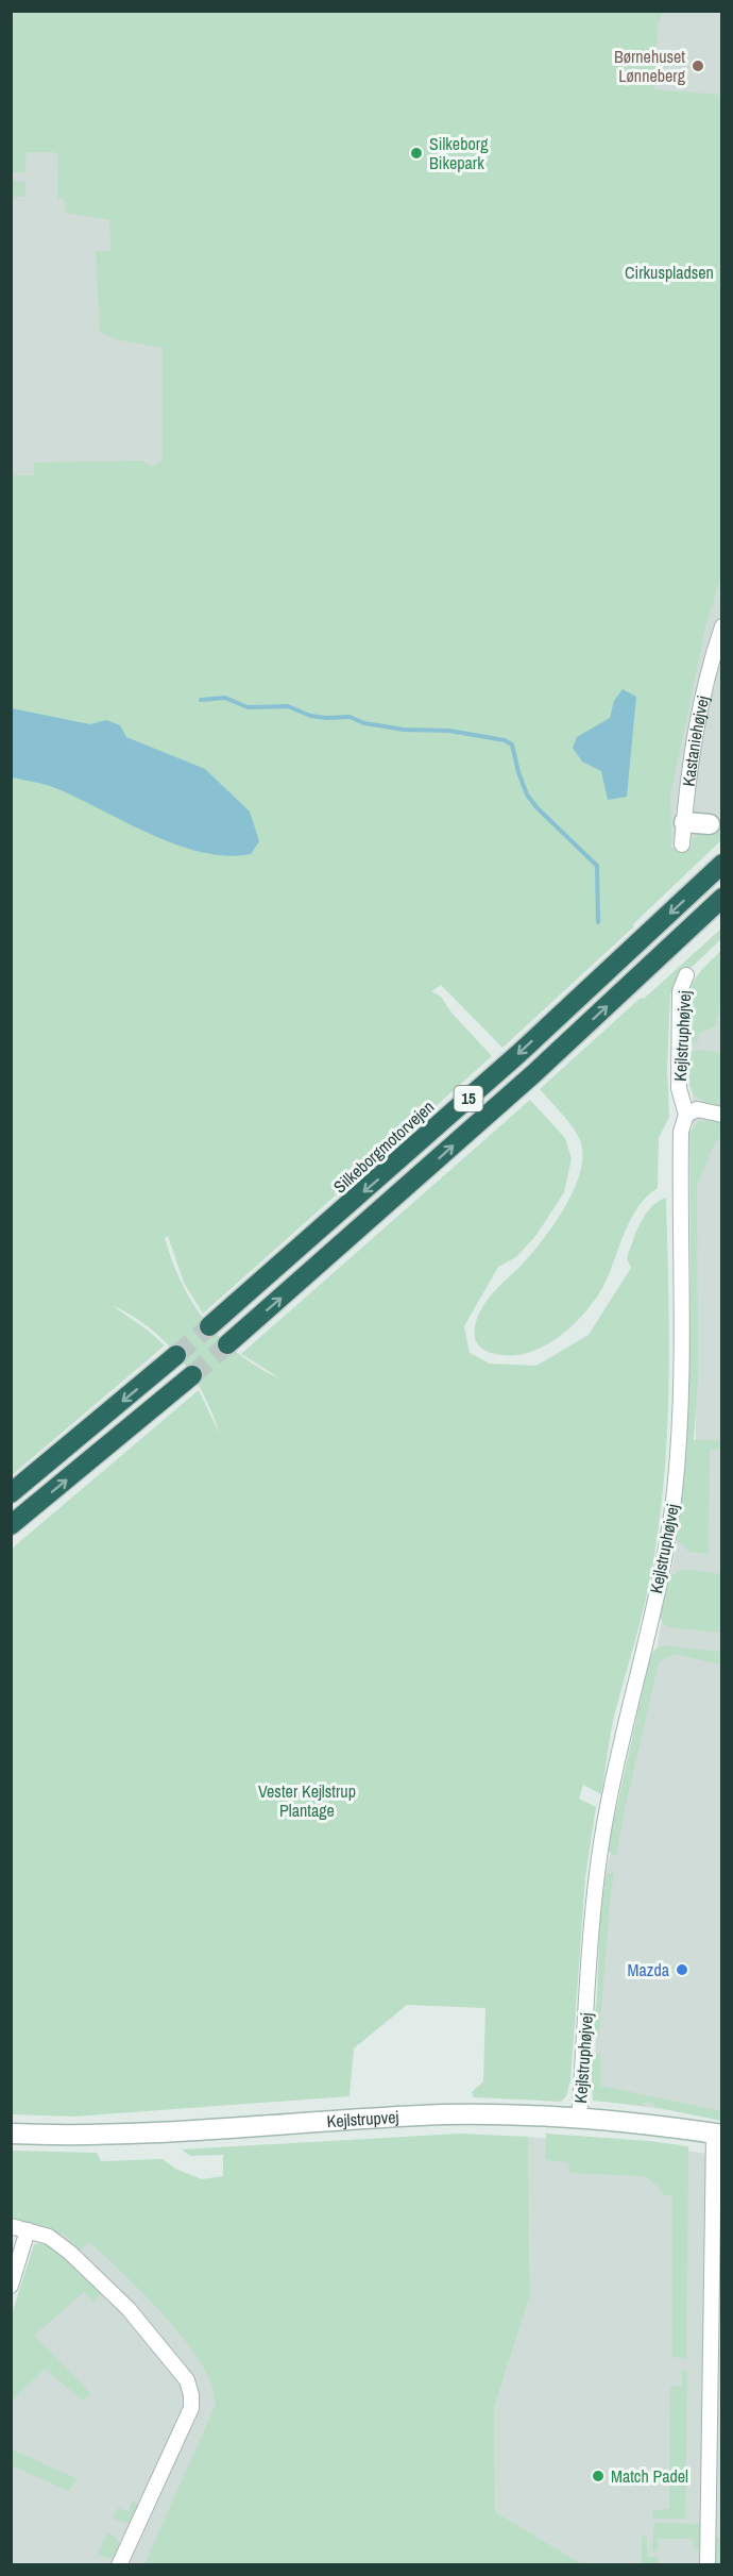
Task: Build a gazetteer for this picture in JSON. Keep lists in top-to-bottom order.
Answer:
{
  "streets": {
    "highway": ["15", "Silkeborgmotorvejen"],
    "street": ["Kastaniehøjvej", "Kejlstruphøjvej", "Kejlstrupvej"]
  },
  "crossings": [
    ["Kejlstruphøjvej", "Kejlstrupvej"]
  ],
  "parks": ["Cirkuspladsen", "Vester Kejlstrup Plantage"],
  "places": [
    "Børnehuset Lønneberg",
    "Silkeborg Bikepark",
    "Mazda",
    "Match Padel"
  ]
}
